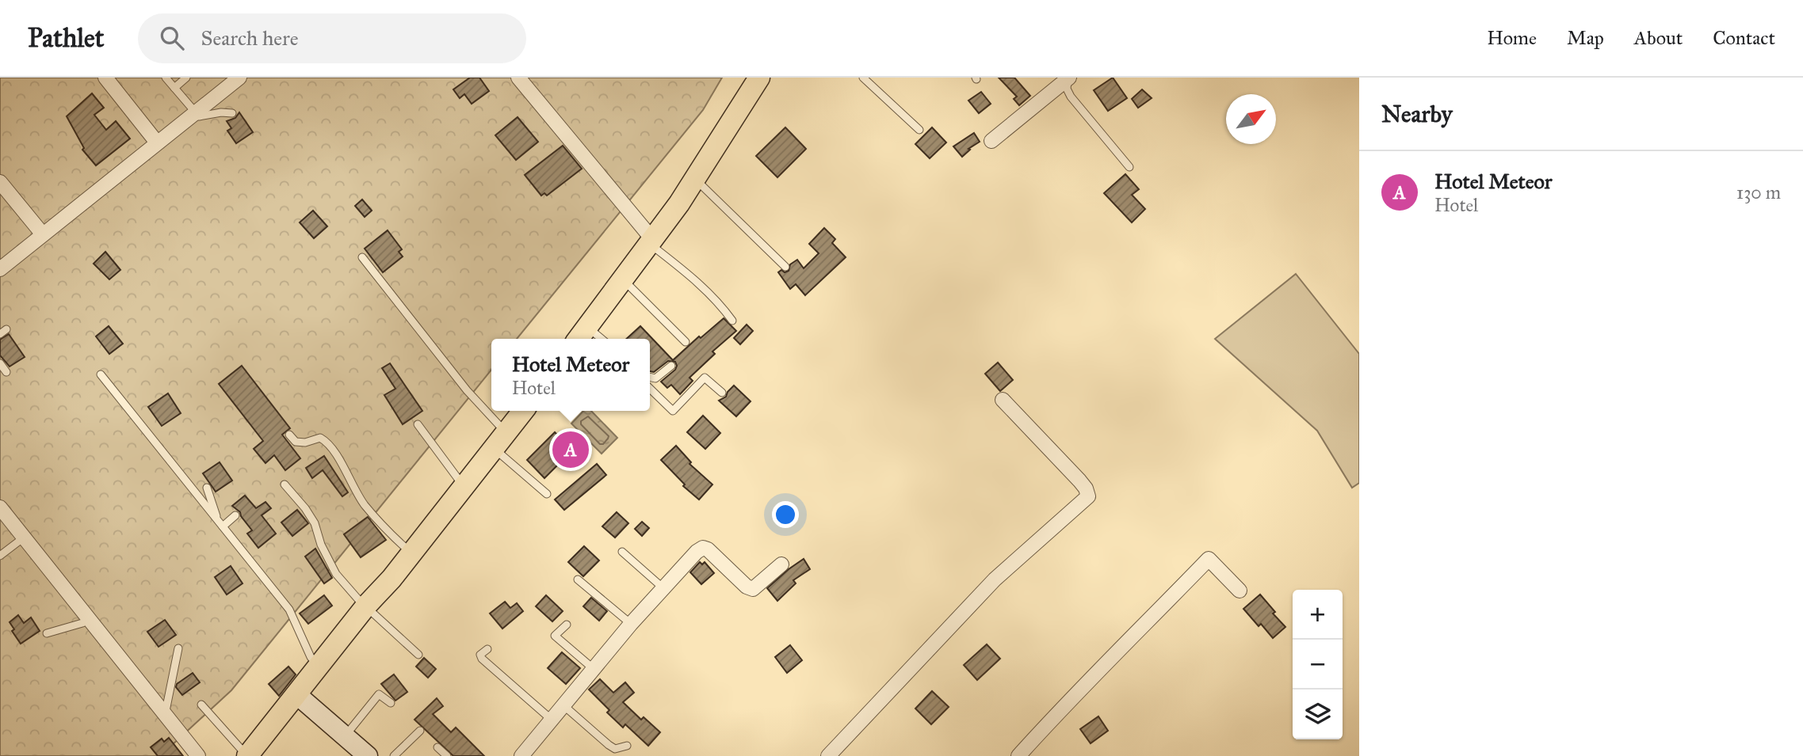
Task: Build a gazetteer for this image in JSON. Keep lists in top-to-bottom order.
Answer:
{
  "north": "top right",
  "page": {
    "header": "Pathlet",
    "search": "Search here",
    "nav": [
      "Home",
      "Map",
      "About",
      "Contact"
    ],
    "heading": "Nearby",
    "list": [
      {
        "mark": "A",
        "name": "Hotel Meteor",
        "note": "Hotel",
        "value": "130 m"
      }
    ],
    "popup": ["Hotel Meteor", "Hotel"],
    "pins": "A",
    "map_buttons": ["+", "−"]
  }
}
